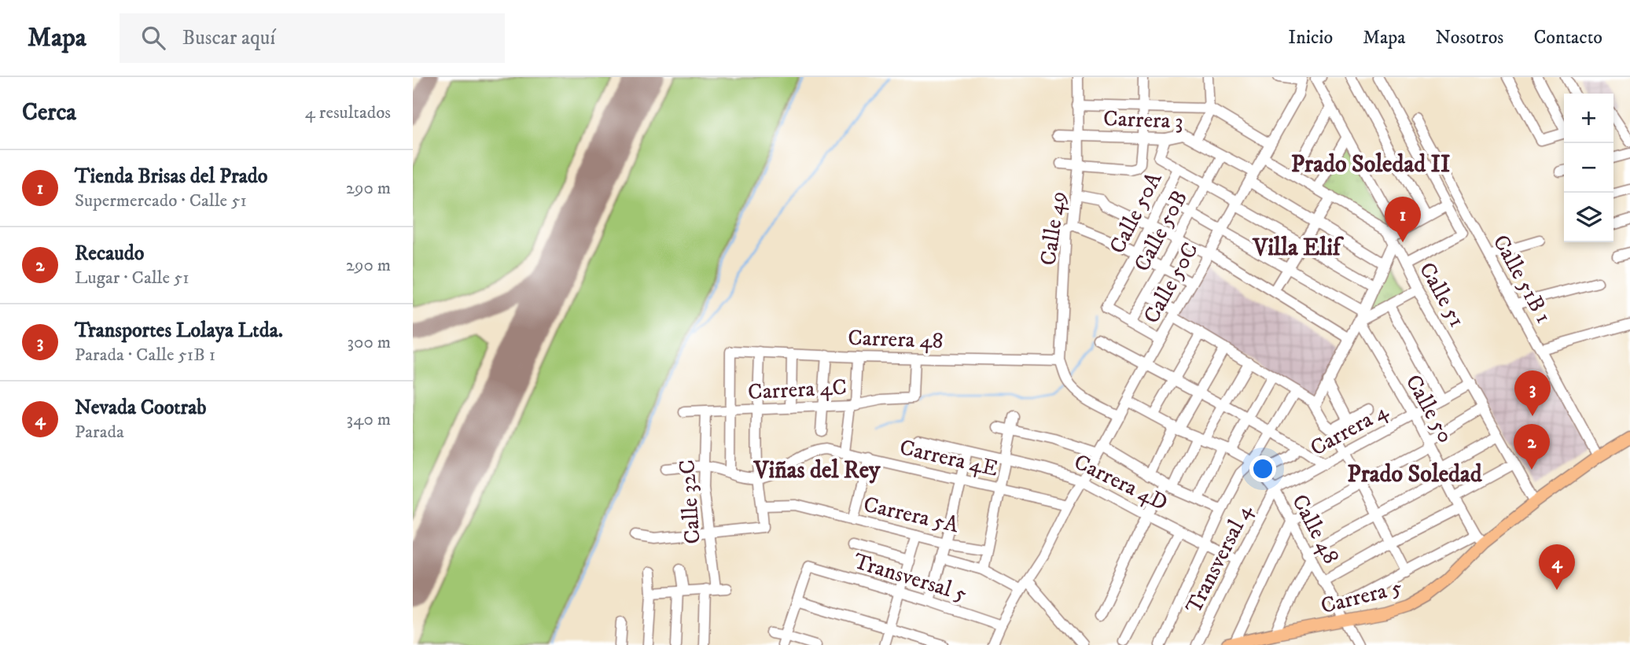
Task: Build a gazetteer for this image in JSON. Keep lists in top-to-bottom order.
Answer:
{
  "streets": {
    "main road": ["Carrera 5"],
    "street": [
      "Carrera 3",
      "Calle 50A",
      "Calle 49",
      "Calle 50B",
      "Calle 51B 1",
      "Calle 50C",
      "Calle 51",
      "Carrera 48",
      "Carrera 4C",
      "Calle 50",
      "Carrera 4",
      "Carrera 4E",
      "Carrera 4D",
      "Calle 32C",
      "Carrera 5A",
      "Calle 48",
      "Transversal 4",
      "Transversal 5"
    ]
  },
  "crossings": [
    ["Carrera 3", "Calle 50A"],
    ["Carrera 3", "Calle 49"],
    ["Carrera 3", "Calle 50B"],
    ["Carrera 3", "Calle 50C"],
    ["Calle 50A", "Calle 50B"],
    ["Calle 49", "Calle 50C"],
    ["Calle 49", "Carrera 48"],
    ["Calle 51B 1", "Carrera 5"],
    ["Calle 50C", "Calle 51"],
    ["Calle 50C", "Carrera 4E"],
    ["Calle 50C", "Carrera 4D"],
    ["Calle 50C", "Transversal 5"],
    ["Calle 51", "Carrera 4"],
    ["Calle 51", "Carrera 5"],
    ["Carrera 48", "Carrera 4C"],
    ["Carrera 4C", "Calle 32C"],
    ["Calle 50", "Carrera 4"],
    ["Calle 50", "Carrera 5"],
    ["Carrera 4", "Calle 48"],
    ["Carrera 4", "Transversal 4"],
    ["Carrera 4D", "Transversal 4"],
    ["Calle 48", "Transversal 4"],
    ["Calle 48", "Carrera 5"]
  ],
  "districts": [
    "Prado Soledad II",
    "Villa Elif",
    "Viñas del Rey",
    "Prado Soledad"
  ],
  "page": {
    "header": "Mapa",
    "search": "Buscar aquí",
    "nav": [
      "Inicio",
      "Mapa",
      "Nosotros",
      "Contacto"
    ],
    "heading": ["Cerca", "4 resultados"],
    "map_buttons": ["+", "−"],
    "list": [
      {
        "mark": "1",
        "name": "Tienda Brisas del Prado",
        "note": "Supermercado · Calle 51",
        "value": "290 m"
      },
      {
        "mark": "2",
        "name": "Recaudo",
        "note": "Lugar · Calle 51",
        "value": "290 m"
      },
      {
        "mark": "3",
        "name": "Transportes Lolaya Ltda.",
        "note": "Parada · Calle 51B 1",
        "value": "300 m"
      },
      {
        "mark": "4",
        "name": "Nevada Cootrab",
        "note": "Parada",
        "value": "340 m"
      }
    ],
    "pins": [
      "1",
      "3",
      "2",
      "4"
    ]
  }
}
